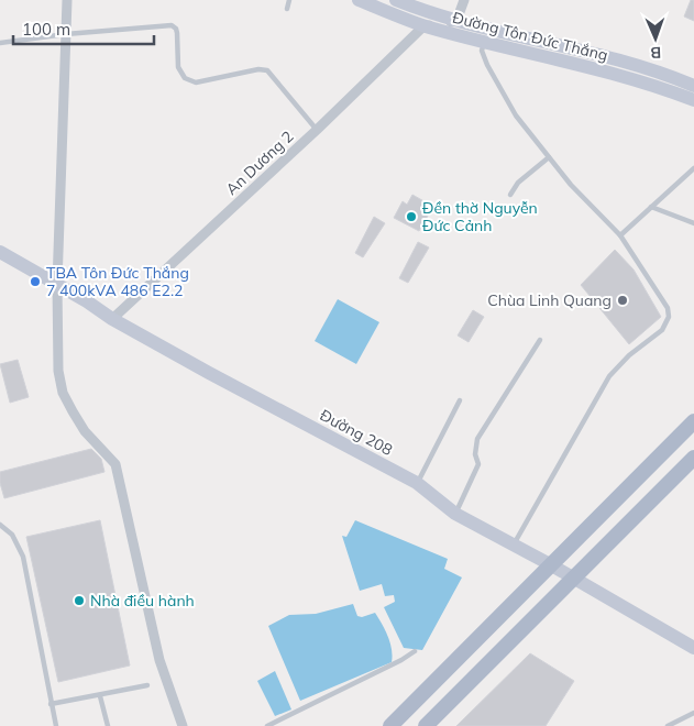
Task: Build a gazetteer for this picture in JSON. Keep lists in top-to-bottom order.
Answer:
{
  "streets": {
    "street": ["Đường Tôn Đức Thắng", "An Dương 2", "Đường 208"]
  },
  "crossings": [
    ["Đường Tôn Đức Thắng", "An Dương 2"],
    ["An Dương 2", "Đường 208"]
  ],
  "places": [
    "Đền thờ Nguyễn Đức Cảnh",
    "TBA Tôn Đức Thắng 7 400kVA 486 E2.2",
    "Chùa Linh Quang",
    "Nhà điều hành"
  ],
  "scale_bar": "100 m",
  "north": "bottom"
}
